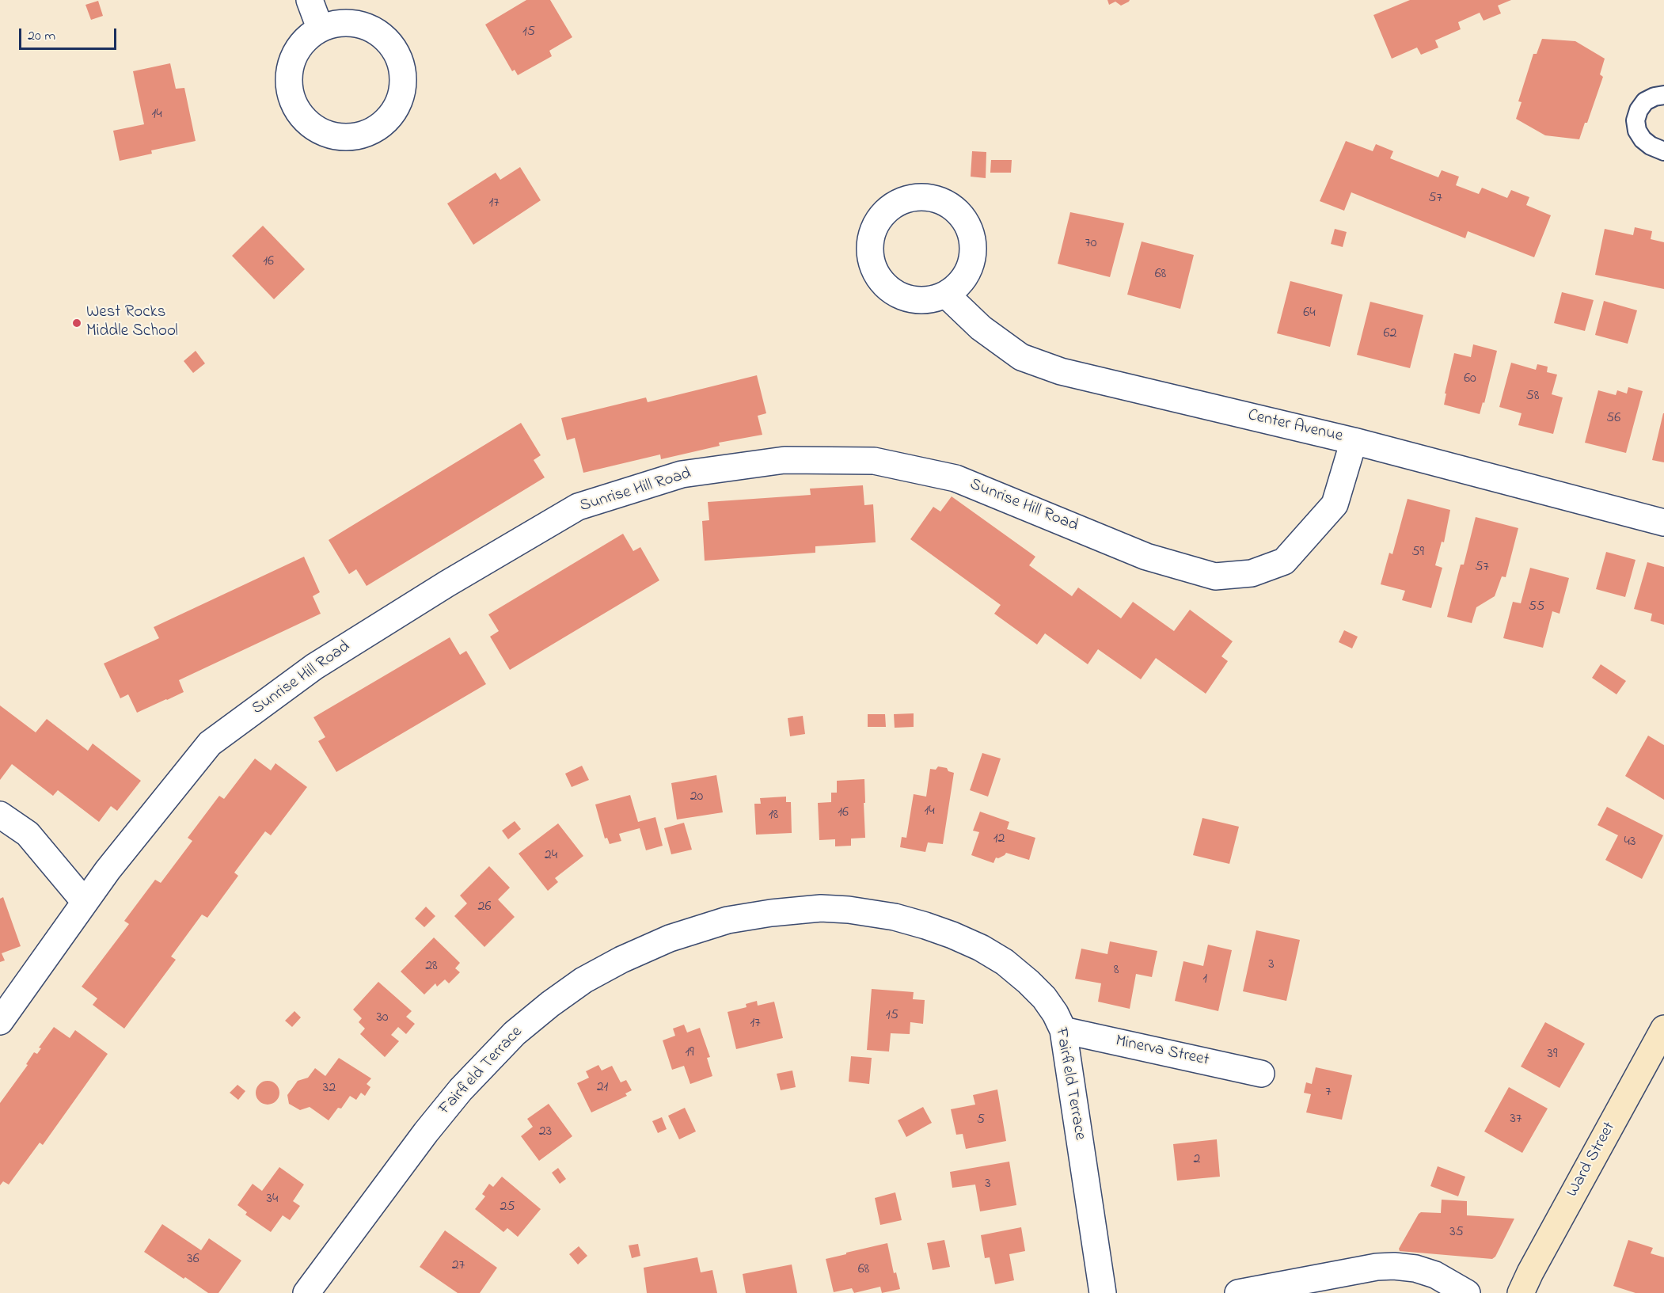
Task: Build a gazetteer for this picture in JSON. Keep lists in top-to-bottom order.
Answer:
{
  "streets": {
    "main road": ["Ward Street"],
    "street": [
      "Center Avenue",
      "Sunrise Hill Road",
      "Minerva Street",
      "Fairfield Terrace"
    ]
  },
  "crossings": [
    ["Center Avenue", "Sunrise Hill Road"],
    ["Minerva Street", "Fairfield Terrace"]
  ],
  "places": ["West Rocks Middle School"],
  "house_numbers": [
    "15",
    "14",
    "57",
    "17",
    "70",
    "16",
    "68",
    "64",
    "62",
    "60",
    "58",
    "56",
    "59",
    "57",
    "55",
    "20",
    "14",
    "16",
    "18",
    "12",
    "43",
    "24",
    "26",
    "3",
    "28",
    "8",
    "1",
    "15",
    "30",
    "17",
    "19",
    "39",
    "21",
    "32",
    "7",
    "37",
    "5",
    "23",
    "2",
    "3",
    "34",
    "25",
    "35",
    "36",
    "27",
    "68"
  ],
  "scale_bar": "20 m"
}
